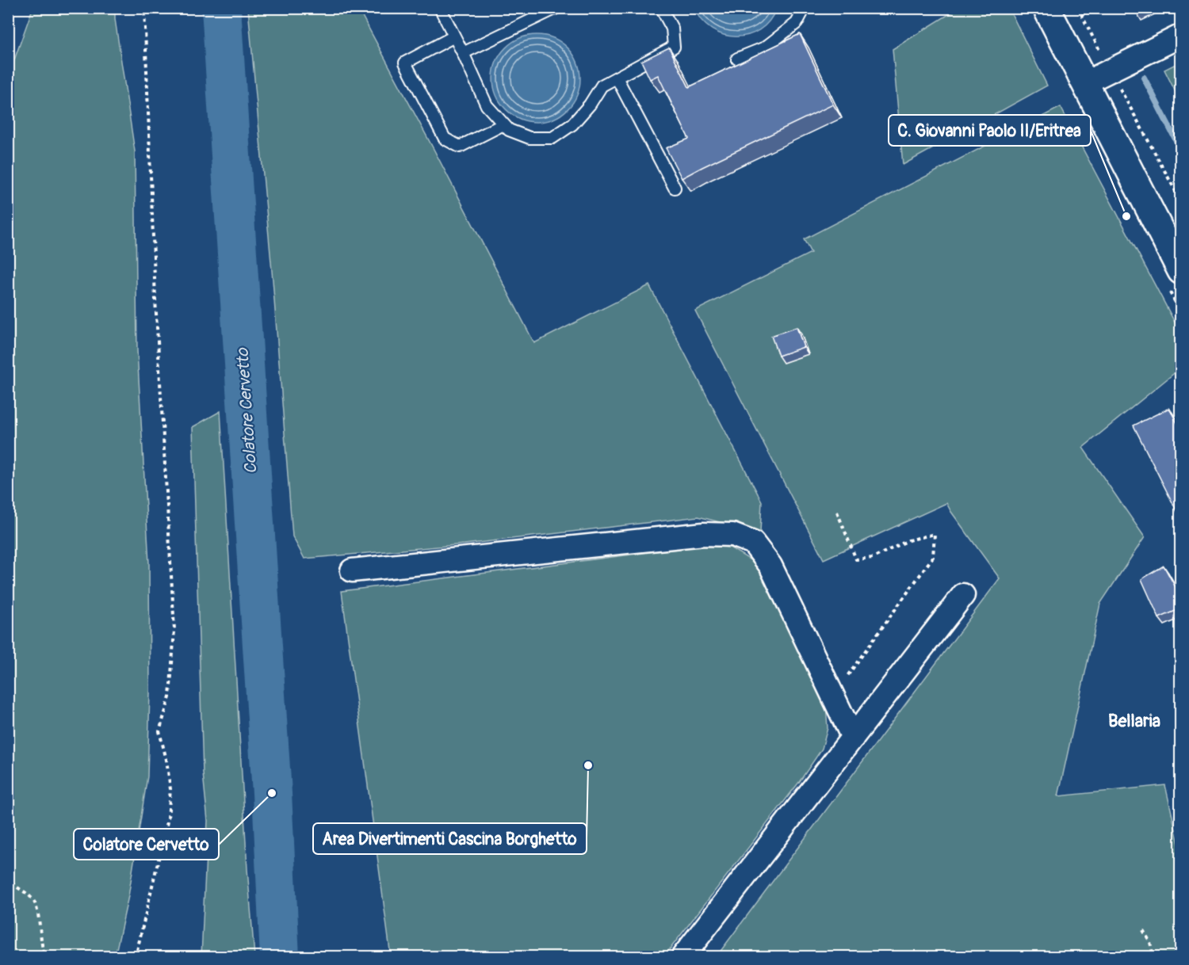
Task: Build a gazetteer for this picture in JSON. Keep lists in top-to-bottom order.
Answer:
{
  "districts": ["Bellaria"],
  "water": ["Colatore Cervetto"],
  "places": ["C. Giovanni Paolo II/Eritrea", "Area Divertimenti Cascina Borghetto", "Colatore Cervetto"]
}
